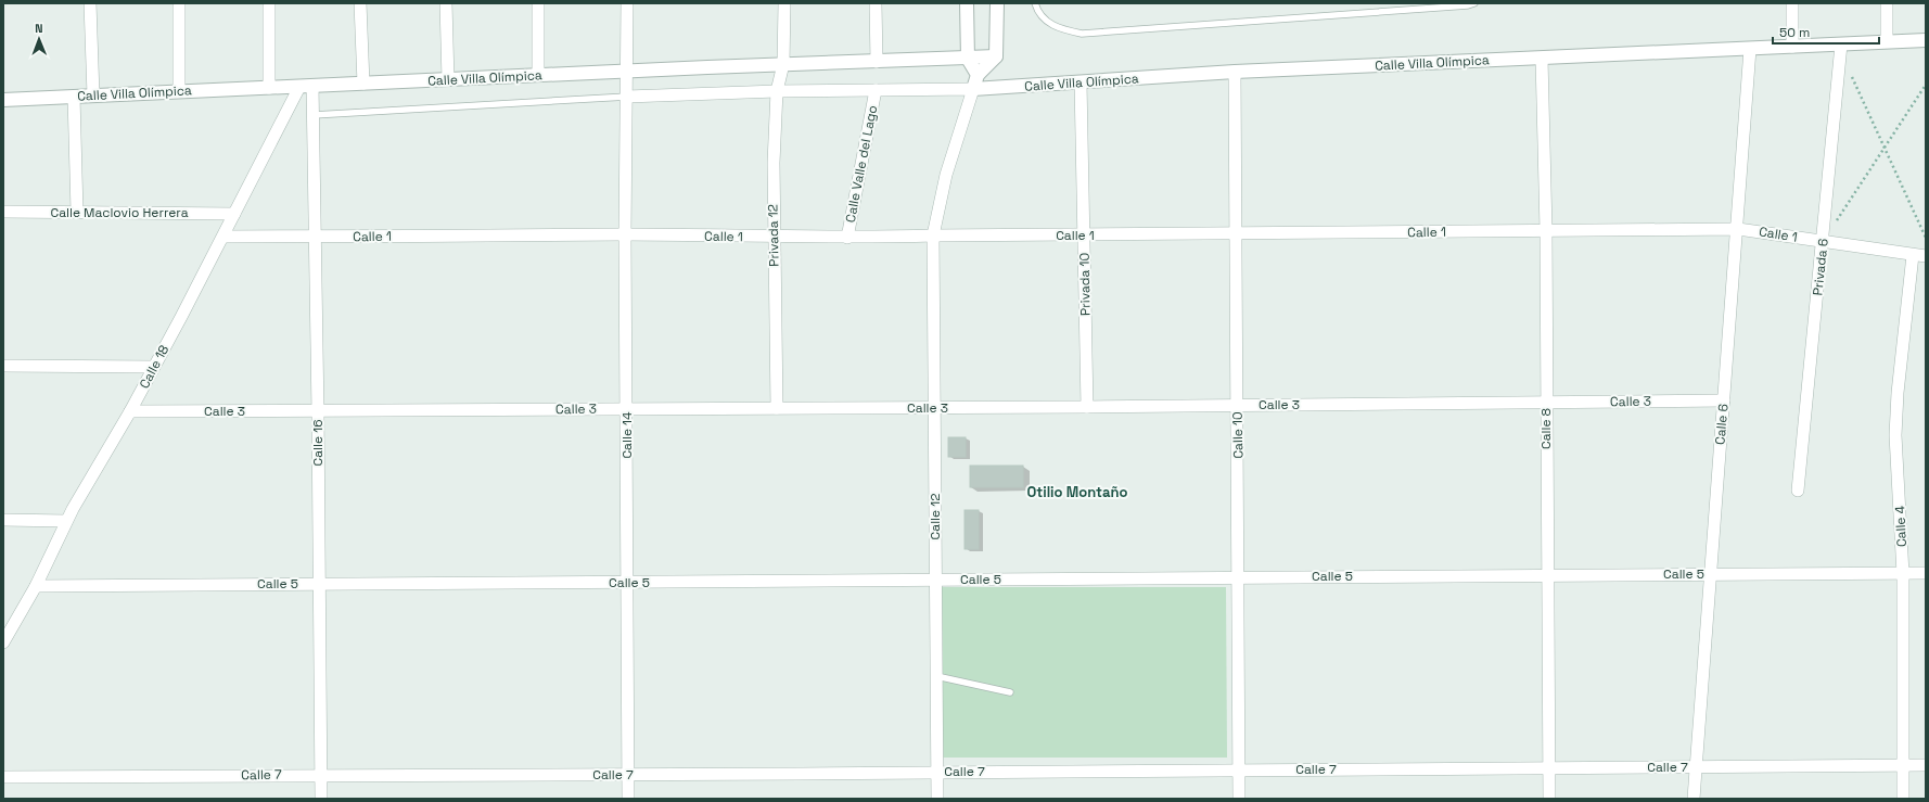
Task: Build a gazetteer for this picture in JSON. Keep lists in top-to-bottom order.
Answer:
{
  "streets": {
    "street": [
      "Calle Villa Olímpica",
      "Calle Valle del Lago",
      "Calle Maclovio Herrera",
      "Calle 1",
      "Privada 12",
      "Privada 6",
      "Privada 10",
      "Calle 18",
      "Calle 3",
      "Calle 6",
      "Calle 8",
      "Calle 14",
      "Calle 10",
      "Calle 16",
      "Calle 12",
      "Calle 4",
      "Calle 5",
      "Calle 7"
    ]
  },
  "crossings": [
    ["Calle Villa Olímpica", "Privada 12"],
    ["Calle Villa Olímpica", "Privada 6"],
    ["Calle Villa Olímpica", "Privada 10"],
    ["Calle Villa Olímpica", "Calle 18"],
    ["Calle Villa Olímpica", "Calle 6"],
    ["Calle Villa Olímpica", "Calle 8"],
    ["Calle Villa Olímpica", "Calle 14"],
    ["Calle Villa Olímpica", "Calle 10"],
    ["Calle Villa Olímpica", "Calle 16"],
    ["Calle Villa Olímpica", "Calle 12"],
    ["Calle Valle del Lago", "Calle 1"],
    ["Calle Maclovio Herrera", "Calle 18"],
    ["Calle 1", "Privada 12"],
    ["Calle 1", "Privada 6"],
    ["Calle 1", "Privada 10"],
    ["Calle 1", "Calle 18"],
    ["Calle 1", "Calle 6"],
    ["Calle 1", "Calle 8"],
    ["Calle 1", "Calle 14"],
    ["Calle 1", "Calle 10"],
    ["Calle 1", "Calle 16"],
    ["Calle 1", "Calle 12"],
    ["Calle 1", "Calle 4"],
    ["Privada 12", "Calle 3"],
    ["Privada 10", "Calle 3"],
    ["Calle 18", "Calle 3"],
    ["Calle 18", "Calle 16"],
    ["Calle 18", "Calle 5"],
    ["Calle 3", "Calle 6"],
    ["Calle 3", "Calle 8"],
    ["Calle 3", "Calle 14"],
    ["Calle 3", "Calle 10"],
    ["Calle 3", "Calle 16"],
    ["Calle 3", "Calle 12"],
    ["Calle 6", "Calle 5"],
    ["Calle 6", "Calle 7"],
    ["Calle 8", "Calle 5"],
    ["Calle 8", "Calle 7"],
    ["Calle 14", "Calle 5"],
    ["Calle 14", "Calle 7"],
    ["Calle 10", "Calle 5"],
    ["Calle 10", "Calle 7"],
    ["Calle 16", "Calle 5"],
    ["Calle 16", "Calle 7"],
    ["Calle 12", "Calle 5"],
    ["Calle 12", "Calle 7"],
    ["Calle 4", "Calle 5"],
    ["Calle 4", "Calle 7"]
  ],
  "districts": ["Otilio Montaño"],
  "scale_bar": "50 m",
  "north": "top"
}
